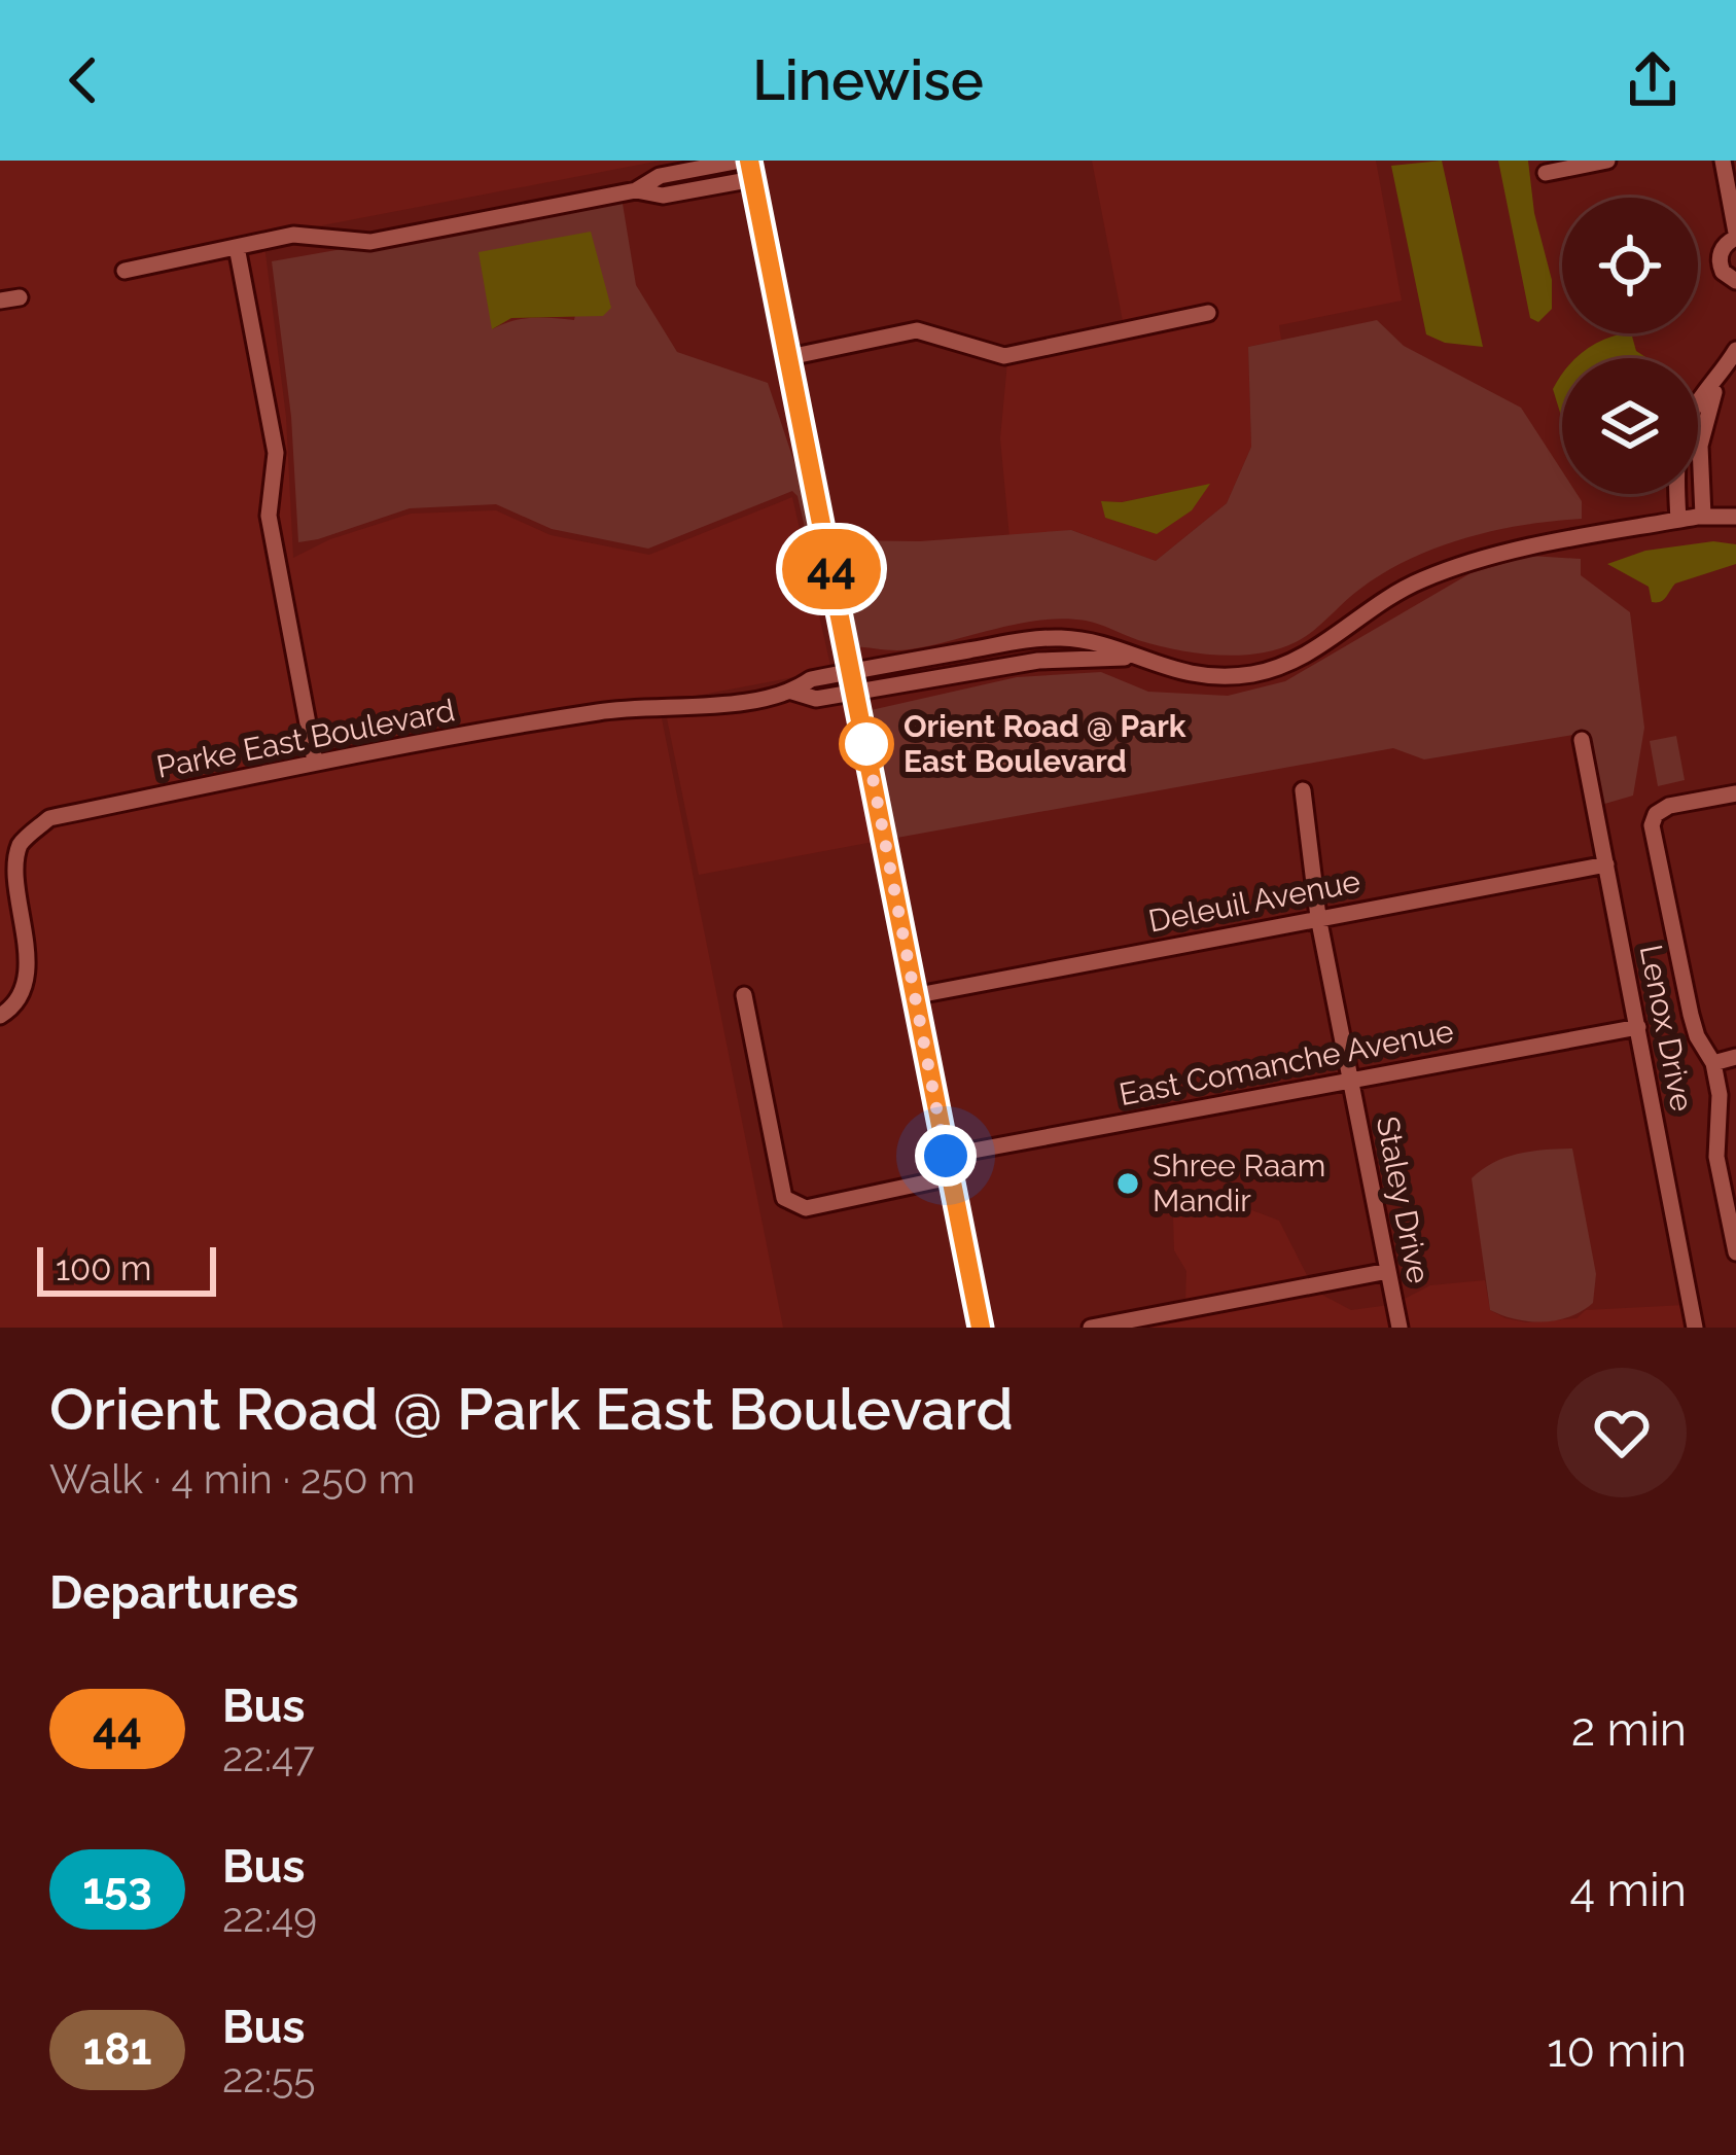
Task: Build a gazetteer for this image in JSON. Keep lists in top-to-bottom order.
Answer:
{
  "streets": {
    "street": [
      "Parke East Boulevard",
      "Deleuil Avenue",
      "Lenox Drive",
      "East Comanche Avenue",
      "Staley Drive"
    ]
  },
  "crossings": [
    ["Deleuil Avenue", "Lenox Drive"],
    ["Deleuil Avenue", "Staley Drive"],
    ["Lenox Drive", "East Comanche Avenue"],
    ["East Comanche Avenue", "Staley Drive"]
  ],
  "places": ["Orient Road @ Park East Boulevard", "Shree Raam Mandir"],
  "lines": ["bus line 44"],
  "scale_bar": "100 m",
  "page": {
    "header": "Linewise",
    "on_map": "44",
    "scale": "100 m",
    "heading": [
      ["Orient Road @ Park East Boulevard", "Walk · 4 min · 250 m"],
      "Departures"
    ],
    "list": [
      {
        "mark": "44",
        "name": "Bus",
        "note": "22:47",
        "value": "2 min"
      },
      {
        "mark": "153",
        "name": "Bus",
        "note": "22:49",
        "value": "4 min"
      },
      {
        "mark": "181",
        "name": "Bus",
        "note": "22:55",
        "value": "10 min"
      }
    ]
  }
}
